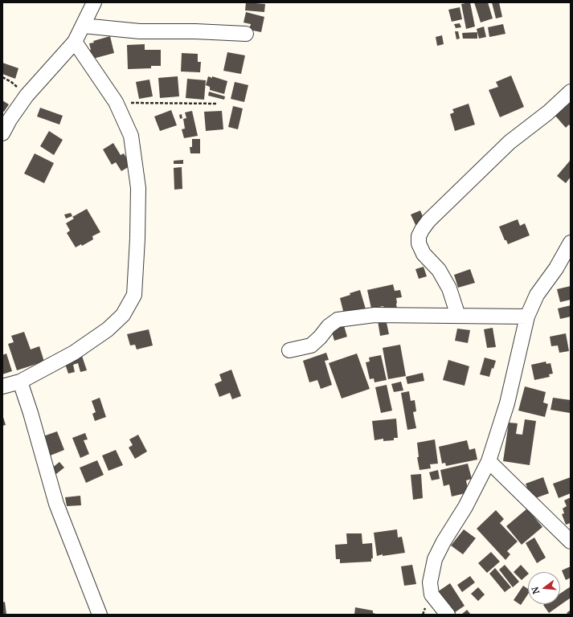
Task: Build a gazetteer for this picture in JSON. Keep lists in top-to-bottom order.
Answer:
{
  "north": "left"
}
